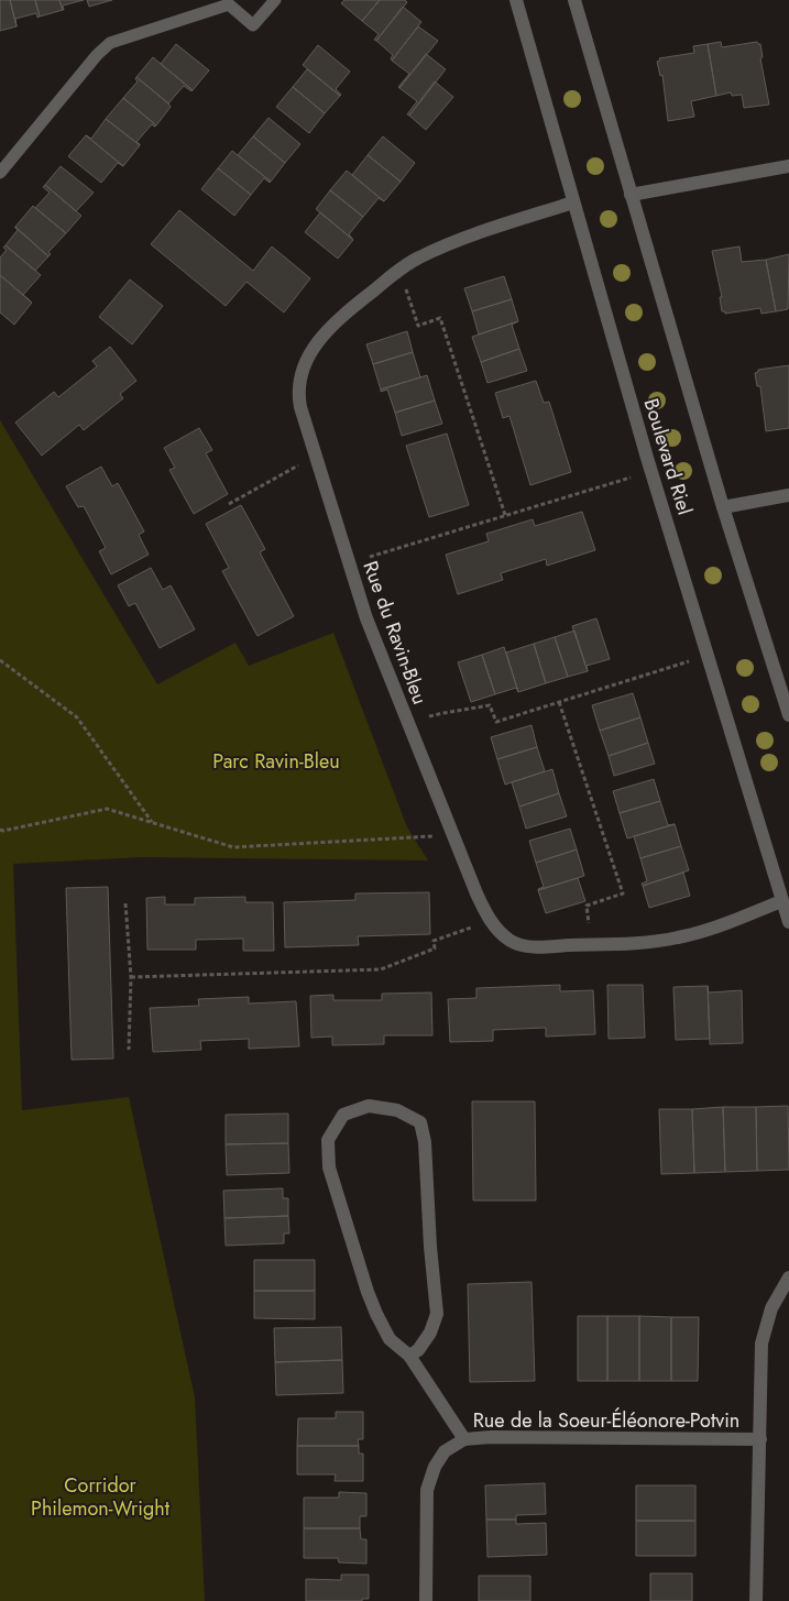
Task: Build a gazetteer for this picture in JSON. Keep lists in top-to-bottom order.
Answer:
{
  "streets": {
    "street": ["Boulevard Riel", "Rue du Ravin-Bleu", "Rue de la Soeur-Éléonore-Potvin"]
  },
  "crossings": [
    ["Boulevard Riel", "Rue du Ravin-Bleu"]
  ],
  "parks": ["Parc Ravin-Bleu", "Corridor Philemon-Wright"]
}
